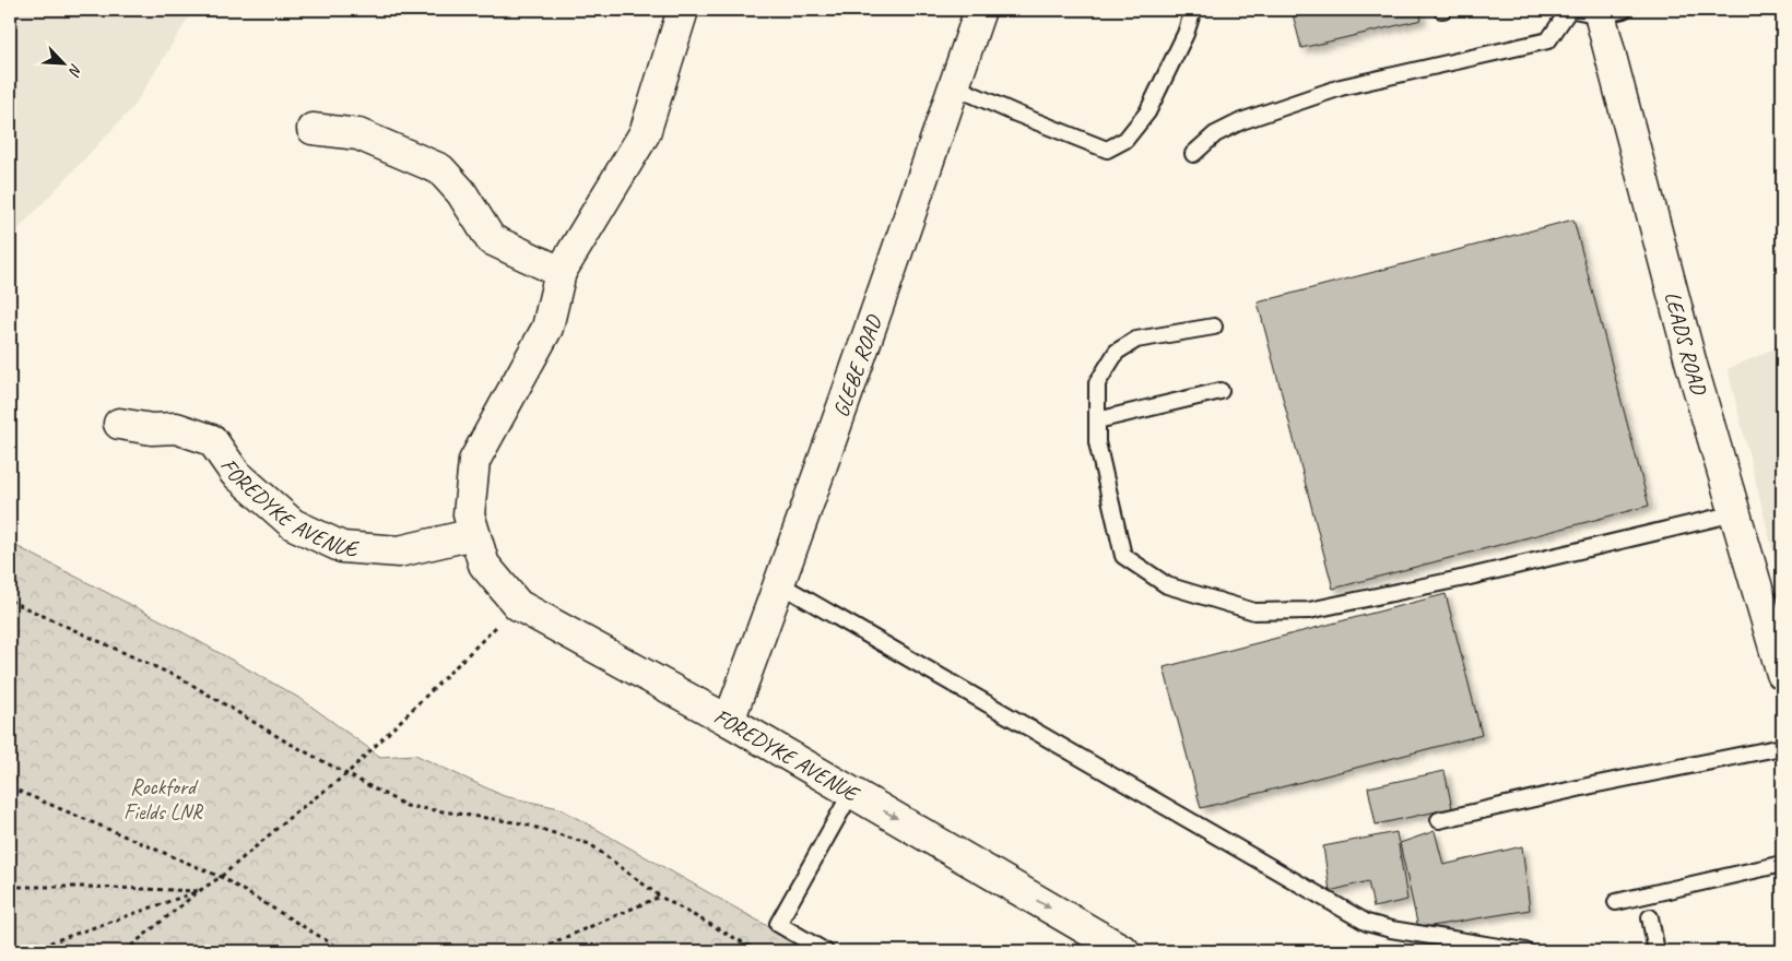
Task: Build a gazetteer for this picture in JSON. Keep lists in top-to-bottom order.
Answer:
{
  "streets": {
    "street": ["LEADS ROAD", "GLEBE ROAD", "FOREDYKE AVENUE"]
  },
  "crossings": [
    ["GLEBE ROAD", "FOREDYKE AVENUE"]
  ],
  "parks": ["Rockford Fields LNR"],
  "north": "bottom right"
}
